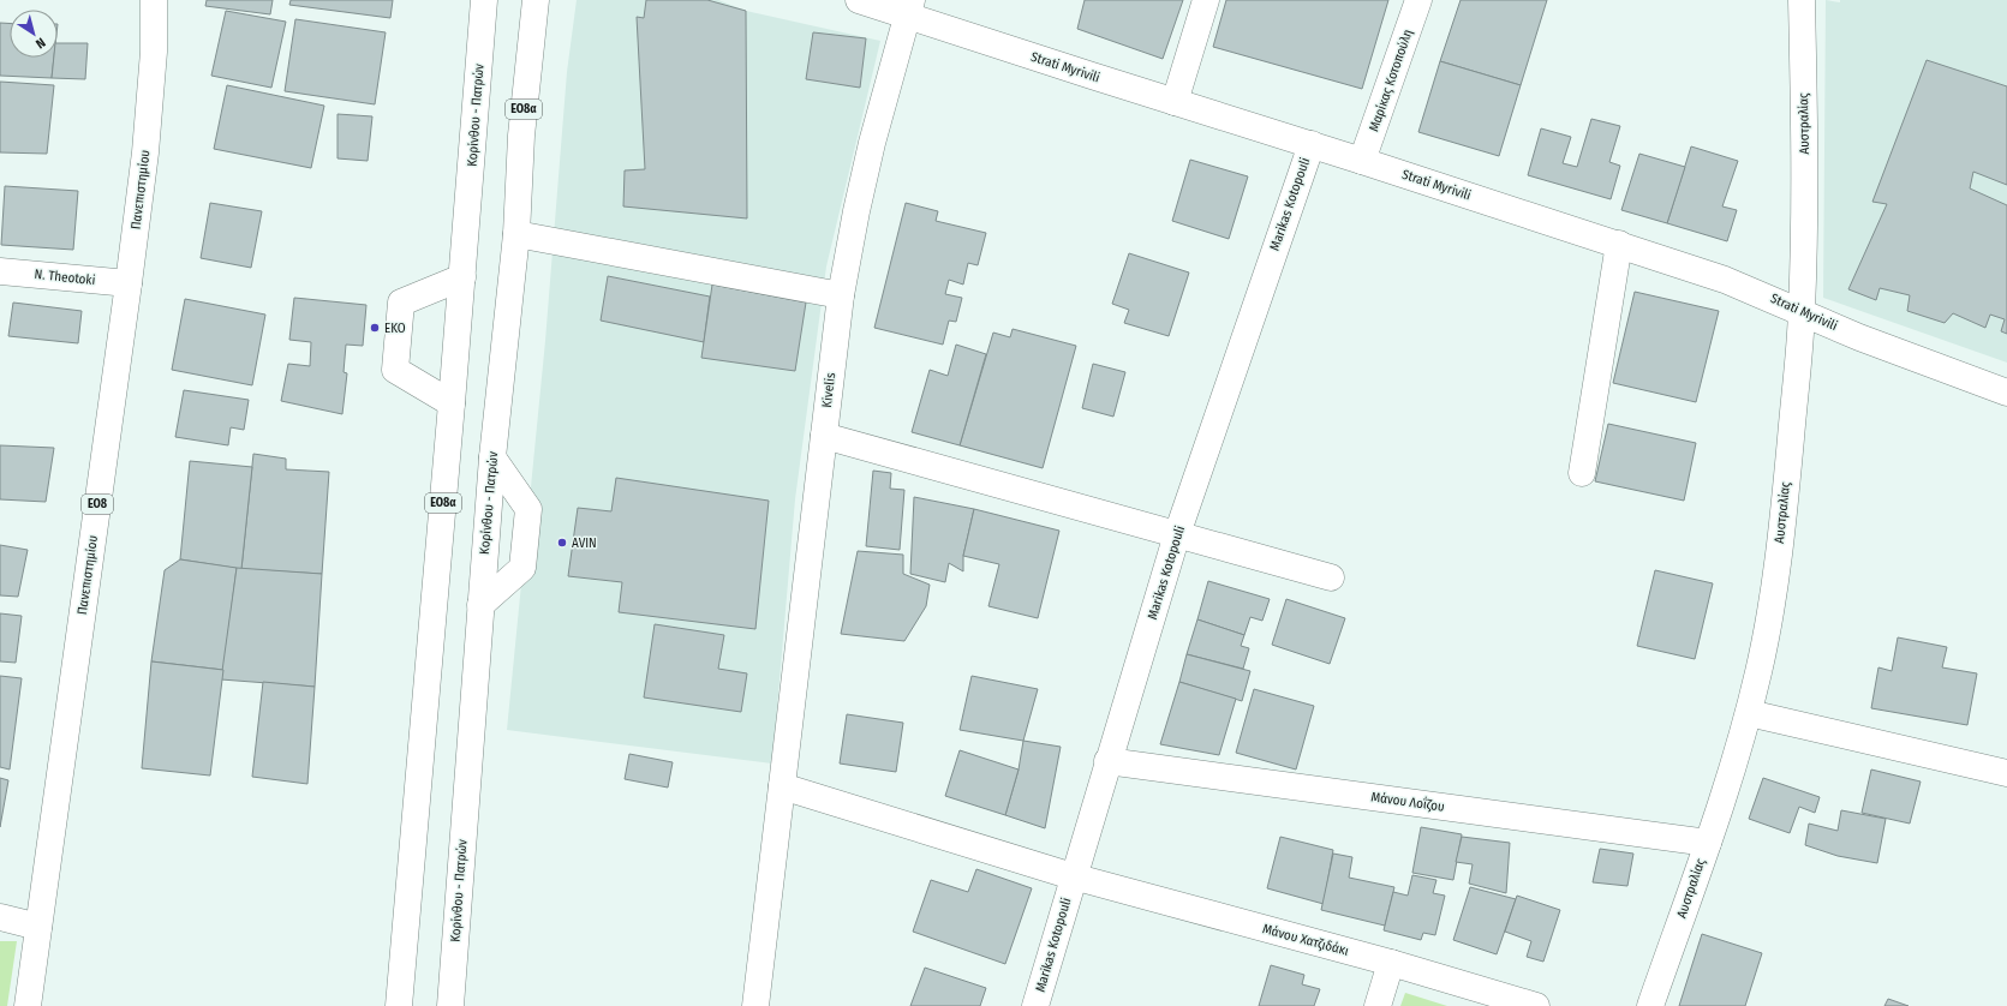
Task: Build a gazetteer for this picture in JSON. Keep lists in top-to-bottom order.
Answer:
{
  "streets": {
    "main road": [
      "Strati Myrivili",
      "Μαρίκας Κοτοπούλη",
      "ΕΟ8α",
      "Κορίνθου - Πατρών",
      "Αυστραλίας",
      "Πανεπιστημίου",
      "Marikas Kotopouli",
      "N. Theotoki",
      "Kivelis",
      "ΕΟ8",
      "Μάνου Λοΐζου",
      "Μάνου Χατζιδάκι"
    ]
  },
  "crossings": [
    ["Strati Myrivili", "Μαρίκας Κοτοπούλη"],
    ["Strati Myrivili", "Αυστραλίας"],
    ["Strati Myrivili", "Marikas Kotopouli"],
    ["Strati Myrivili", "Kivelis"],
    ["Αυστραλίας", "Μάνου Λοΐζου"],
    ["Πανεπιστημίου", "N. Theotoki"],
    ["Marikas Kotopouli", "Μάνου Λοΐζου"],
    ["Marikas Kotopouli", "Μάνου Χατζιδάκι"],
    ["Kivelis", "Μάνου Χατζιδάκι"]
  ],
  "places": ["EKO", "AVIN"],
  "north": "bottom right"
}
